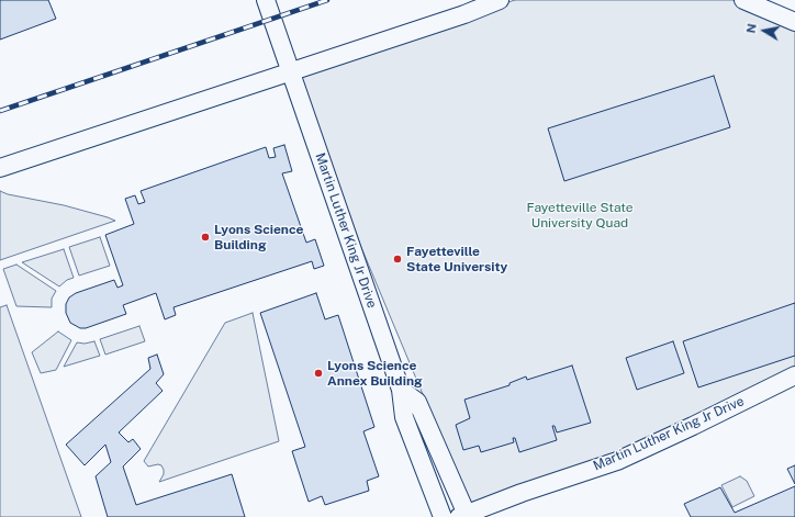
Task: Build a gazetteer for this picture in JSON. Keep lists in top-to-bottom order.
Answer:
{
  "streets": {
    "street": ["Martin Luther King Jr Drive"]
  },
  "parks": ["Fayetteville State University Quad"],
  "places": ["Lyons Science Building", "Fayetteville State University", "Lyons Science Annex Building"],
  "north": "left"
}
